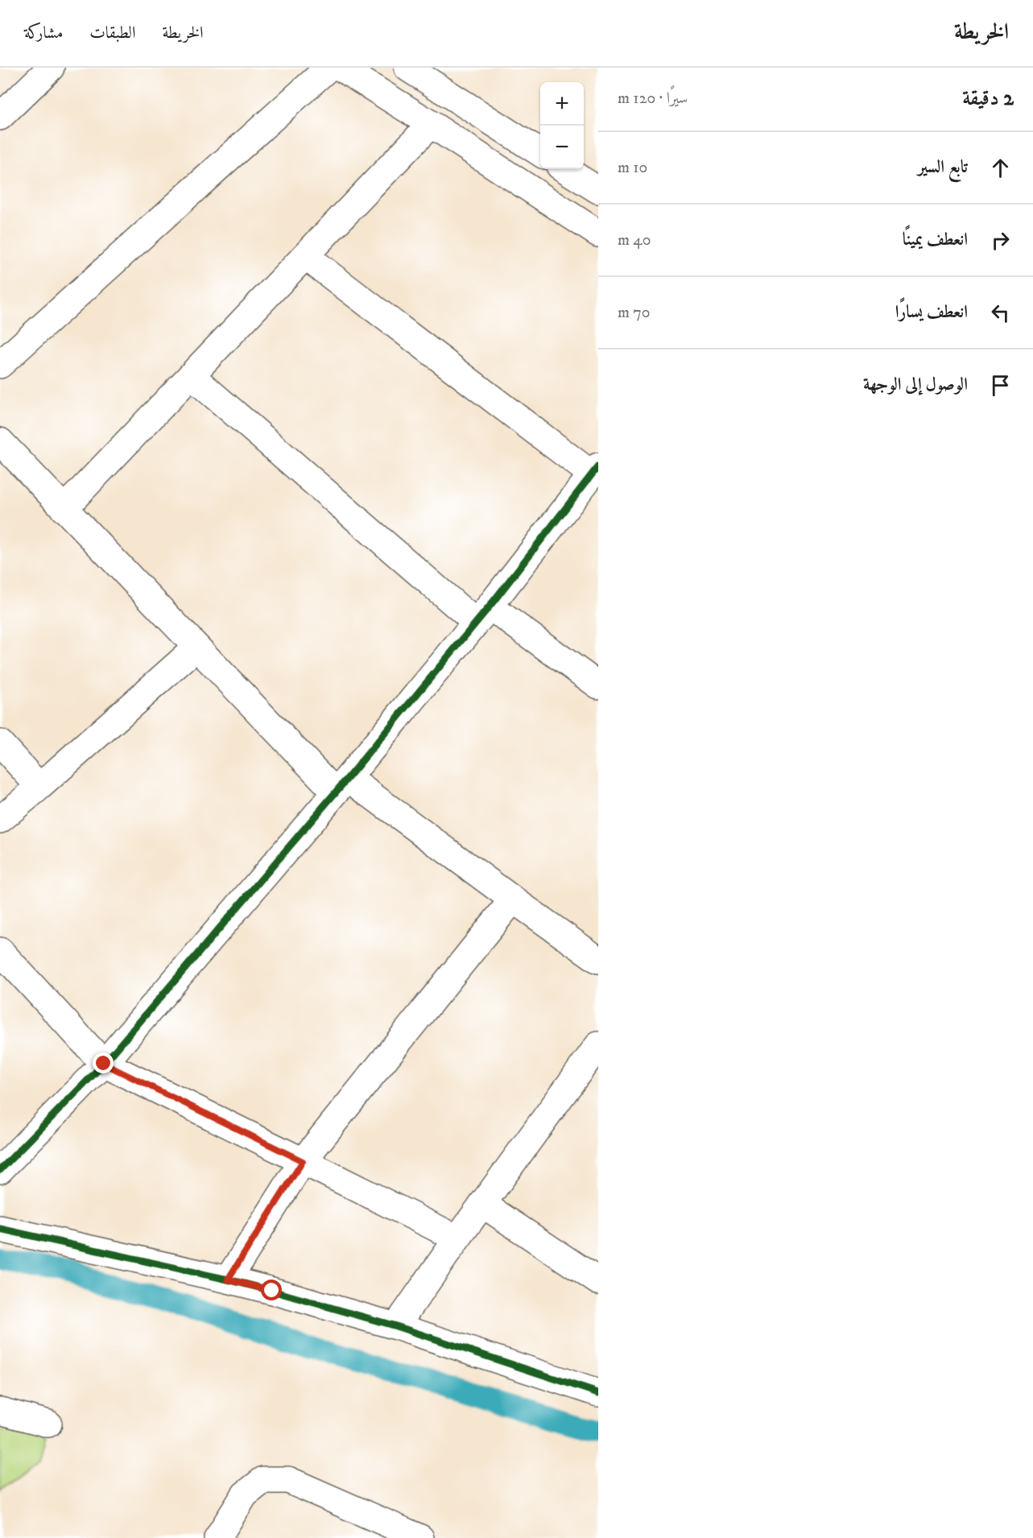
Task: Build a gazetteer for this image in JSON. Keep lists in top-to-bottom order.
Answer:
{
  "page": {
    "header": "الخريطة",
    "nav": ["الخريطة", "الطبقات", "مشاركة"],
    "heading": ["2 دقيقة", "سيرًا · 120 m"],
    "map_buttons": ["+", "−"],
    "list": [
      ["تابع السير", "10 m"],
      ["انعطف يمينًا", "40 m"],
      ["انعطف يسارًا", "70 m"],
      "الوصول إلى الوجهة"
    ]
  }
}
